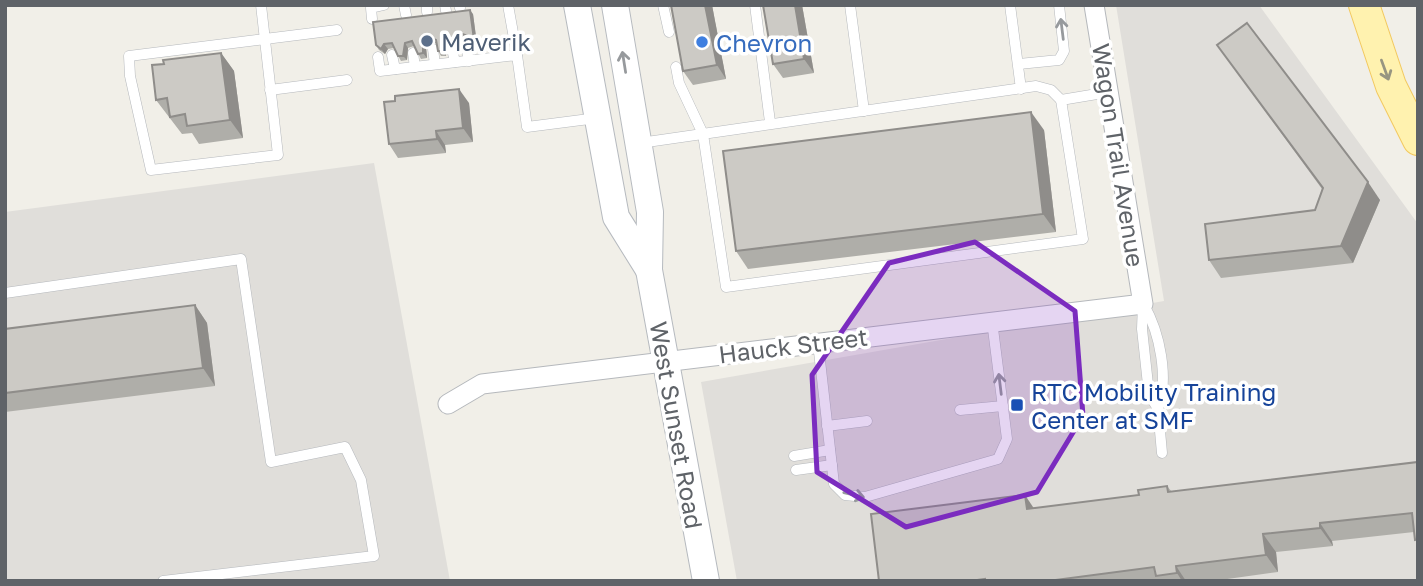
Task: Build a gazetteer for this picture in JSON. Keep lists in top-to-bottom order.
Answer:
{
  "streets": {
    "main road": ["West Sunset Road"],
    "street": ["Wagon Trail Avenue", "Hauck Street"]
  },
  "crossings": [
    ["Wagon Trail Avenue", "Hauck Street"],
    ["Hauck Street", "West Sunset Road"]
  ],
  "places": {
    "other": ["Maverik", "Chevron"],
    "transit": ["RTC Mobility Training Center at SMF"]
  }
}
